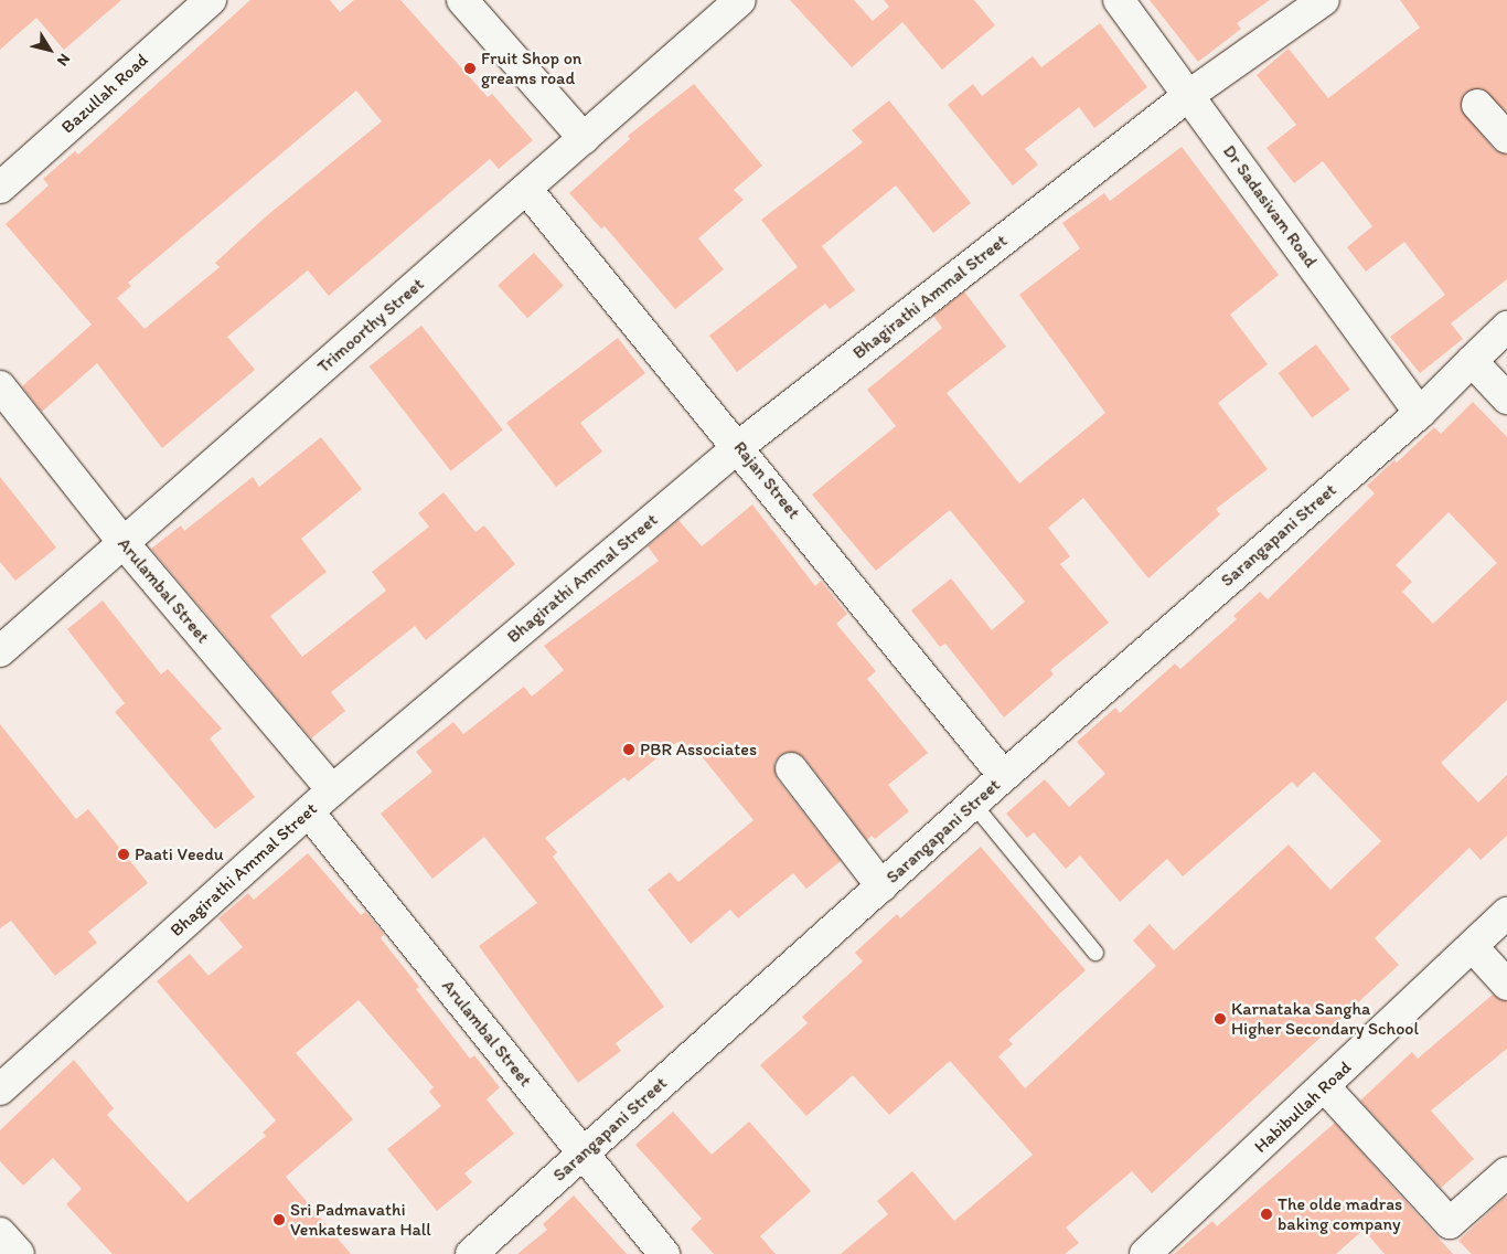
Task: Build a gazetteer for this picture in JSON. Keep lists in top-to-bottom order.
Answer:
{
  "streets": {
    "street": [
      "Bazullah Road",
      "Dr Sadasivam Road",
      "Bhagirathi Ammal Street",
      "Trimoorthy Street",
      "Rajan Street",
      "Sarangapani Street",
      "Arulambal Street",
      "Habibullah Road"
    ]
  },
  "crossings": [
    ["Dr Sadasivam Road", "Bhagirathi Ammal Street"],
    ["Dr Sadasivam Road", "Sarangapani Street"],
    ["Bhagirathi Ammal Street", "Rajan Street"],
    ["Bhagirathi Ammal Street", "Arulambal Street"],
    ["Trimoorthy Street", "Rajan Street"],
    ["Trimoorthy Street", "Arulambal Street"],
    ["Rajan Street", "Sarangapani Street"],
    ["Sarangapani Street", "Arulambal Street"]
  ],
  "places": [
    "Fruit Shop on greams road",
    "PBR Associates",
    "Paati Veedu",
    "Karnataka Sangha Higher Secondary School",
    "The olde madras baking company",
    "Sri Padmavathi Venkateswara Hall"
  ],
  "north": "bottom right"
}
